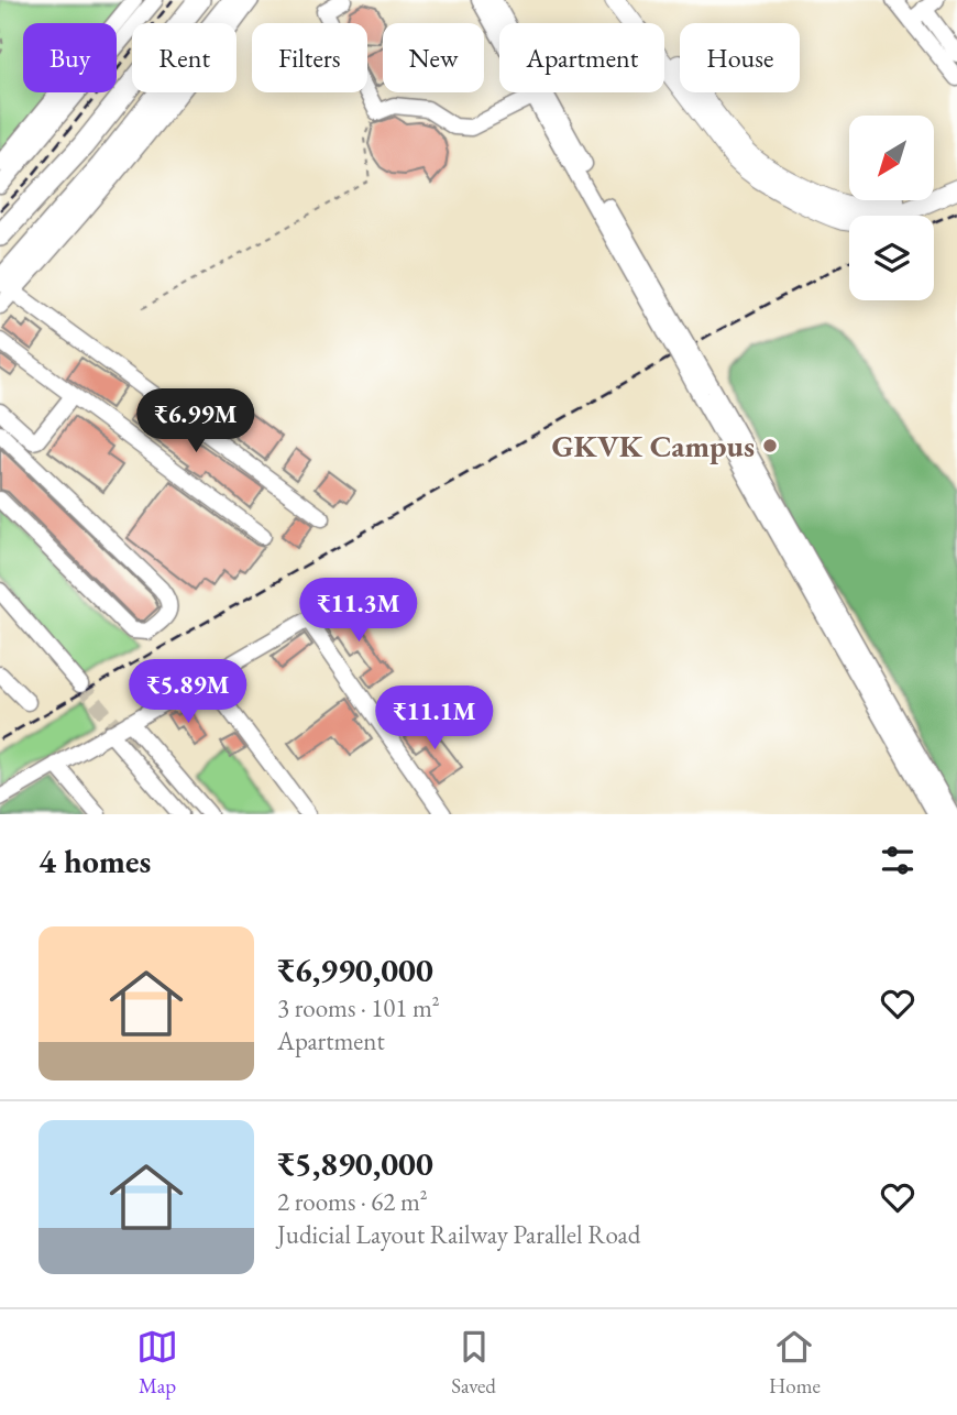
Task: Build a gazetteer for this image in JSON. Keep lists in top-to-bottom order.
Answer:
{
  "places": ["GKVK Campus"],
  "north": "bottom left",
  "page": {
    "chip": [
      "Buy",
      "Rent",
      "Filters",
      "New",
      "Apartment",
      "House"
    ],
    "price": [
      "₹6.99M",
      "₹11.3M",
      "₹5.89M",
      "₹11.1M"
    ],
    "heading": "4 homes",
    "list": [
      {
        "name": "₹6,990,000",
        "note": "3 rooms · 101 m² · Apartment"
      },
      {
        "name": "₹5,890,000",
        "note": "2 rooms · 62 m² · Judicial Layout Railway Parallel Road"
      }
    ],
    "tabs": ["Map", "Saved", "Home"]
  }
}
